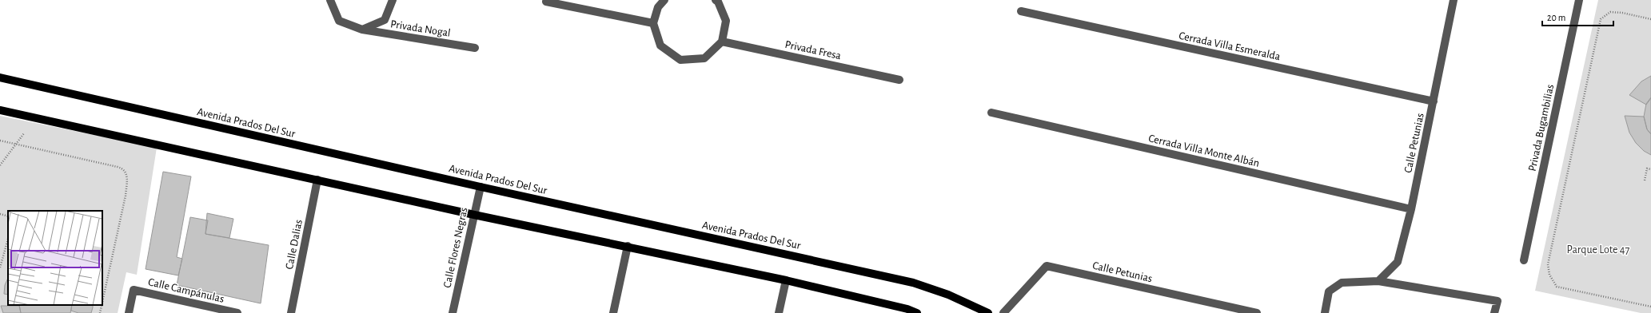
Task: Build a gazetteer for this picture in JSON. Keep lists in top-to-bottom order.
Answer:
{
  "streets": {
    "main road": ["Avenida Prados Del Sur"],
    "street": [
      "Privada Nogal",
      "Cerrada Villa Esmeralda",
      "Privada Fresa",
      "Privada Bugambilias",
      "Calle Petunias",
      "Cerrada Villa Monte Albán",
      "Calle Dalias",
      "Calle Flores Negras",
      "Calle Campánulas"
    ]
  },
  "crossings": [
    ["Cerrada Villa Esmeralda", "Calle Petunias"],
    ["Avenida Prados Del Sur", "Calle Flores Negras"],
    ["Calle Petunias", "Cerrada Villa Monte Albán"]
  ],
  "parks": ["Parque Lote 47"],
  "scale_bar": "20 m"
}
